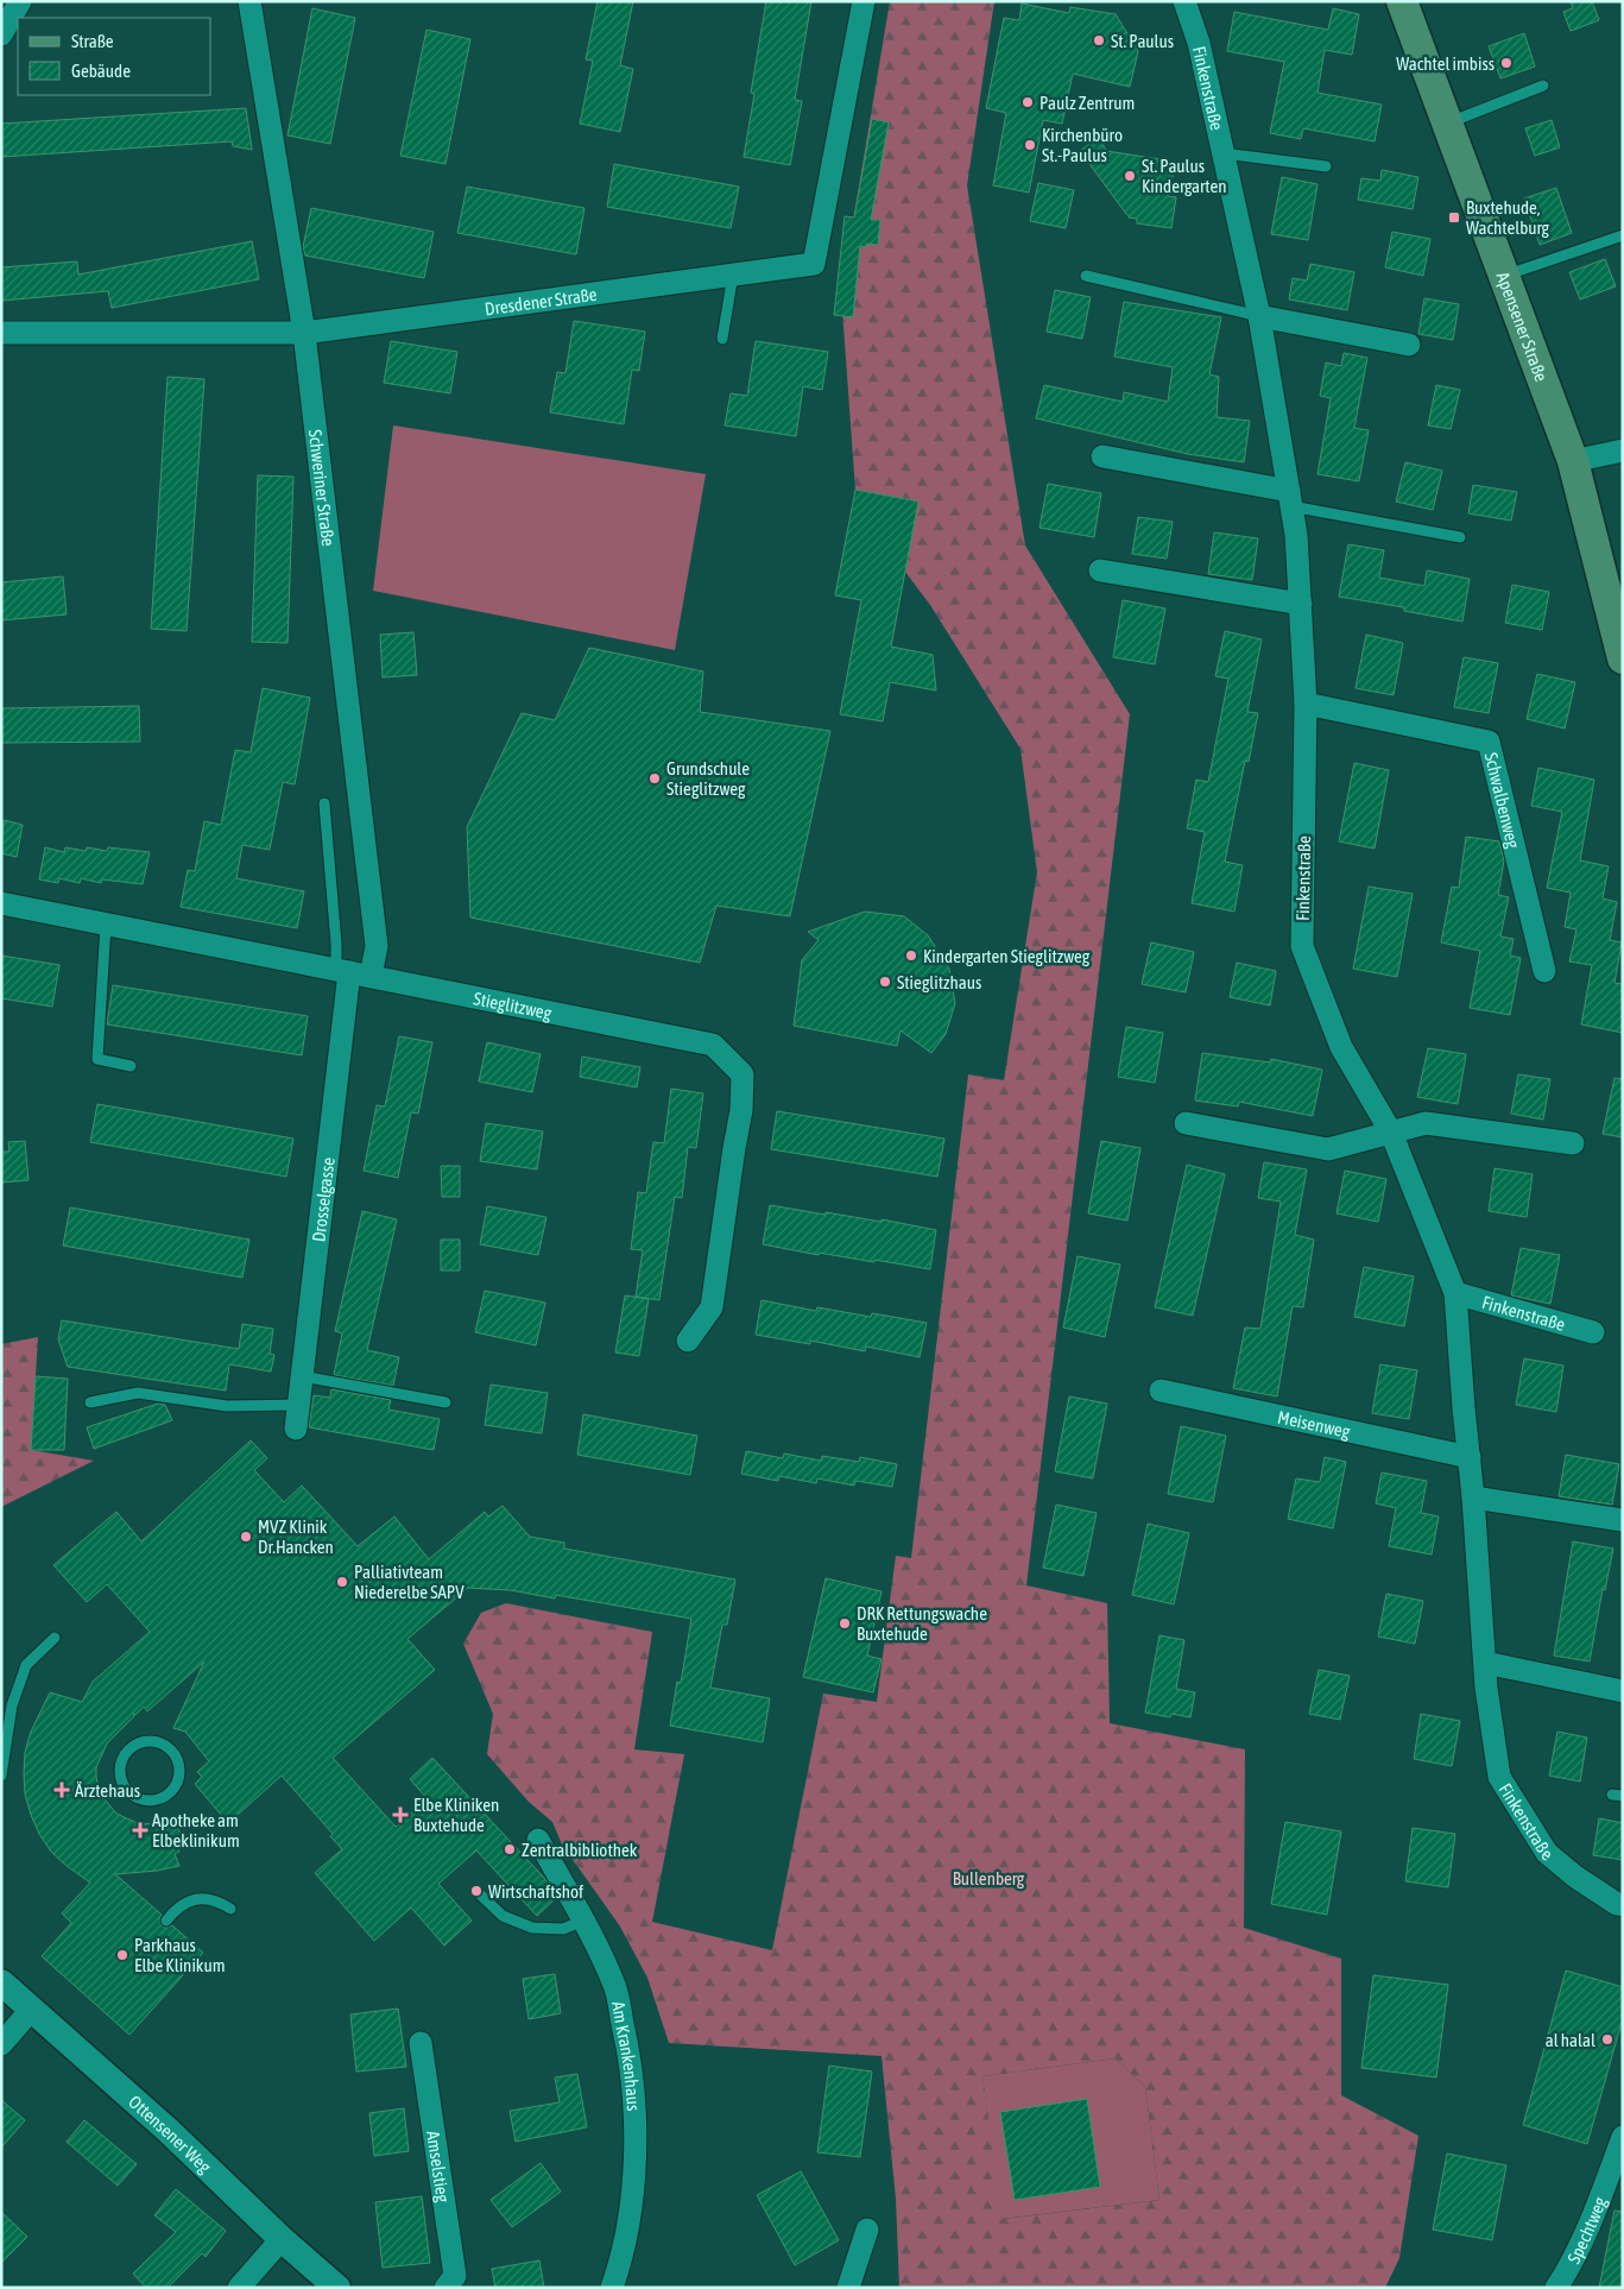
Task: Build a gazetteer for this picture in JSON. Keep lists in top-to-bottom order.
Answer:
{
  "streets": {
    "main road": ["Apensener Straße"],
    "street": [
      "Finkenstraße",
      "Dresdener Straße",
      "Schweriner Straße",
      "Schwalbenweg",
      "Stieglitzweg",
      "Drosselgasse",
      "Meisenweg",
      "Am Krankenhaus",
      "Ottensener Weg",
      "Amselstieg",
      "Spechtweg"
    ]
  },
  "crossings": [
    ["Finkenstraße", "Schwalbenweg"],
    ["Finkenstraße", "Meisenweg"],
    ["Dresdener Straße", "Schweriner Straße"],
    ["Schweriner Straße", "Stieglitzweg"],
    ["Schweriner Straße", "Drosselgasse"],
    ["Stieglitzweg", "Drosselgasse"]
  ],
  "parks": ["Bullenberg"],
  "places": {
    "other": [
      "St. Paulus",
      "Wachtel imbiss",
      "Paulz Zentrum",
      "Kirchenbüro St.-Paulus",
      "St. Paulus Kindergarten",
      "Grundschule Stieglitzweg",
      "Kindergarten Stieglitzweg",
      "Stieglitzhaus",
      "MVZ Klinik Dr.Hancken",
      "Palliativteam Niederelbe SAPV",
      "DRK Rettungswache Buxtehude",
      "Zentralbibliothek",
      "Wirtschaftshof",
      "Parkhaus Elbe Klinikum",
      "al halal"
    ],
    "transit": ["Buxtehude, Wachtelburg"],
    "health": ["Ärztehaus", "Elbe Kliniken Buxtehude", "Apotheke am Elbeklinikum"]
  },
  "legend": ["Straße", "Gebäude"]
}
